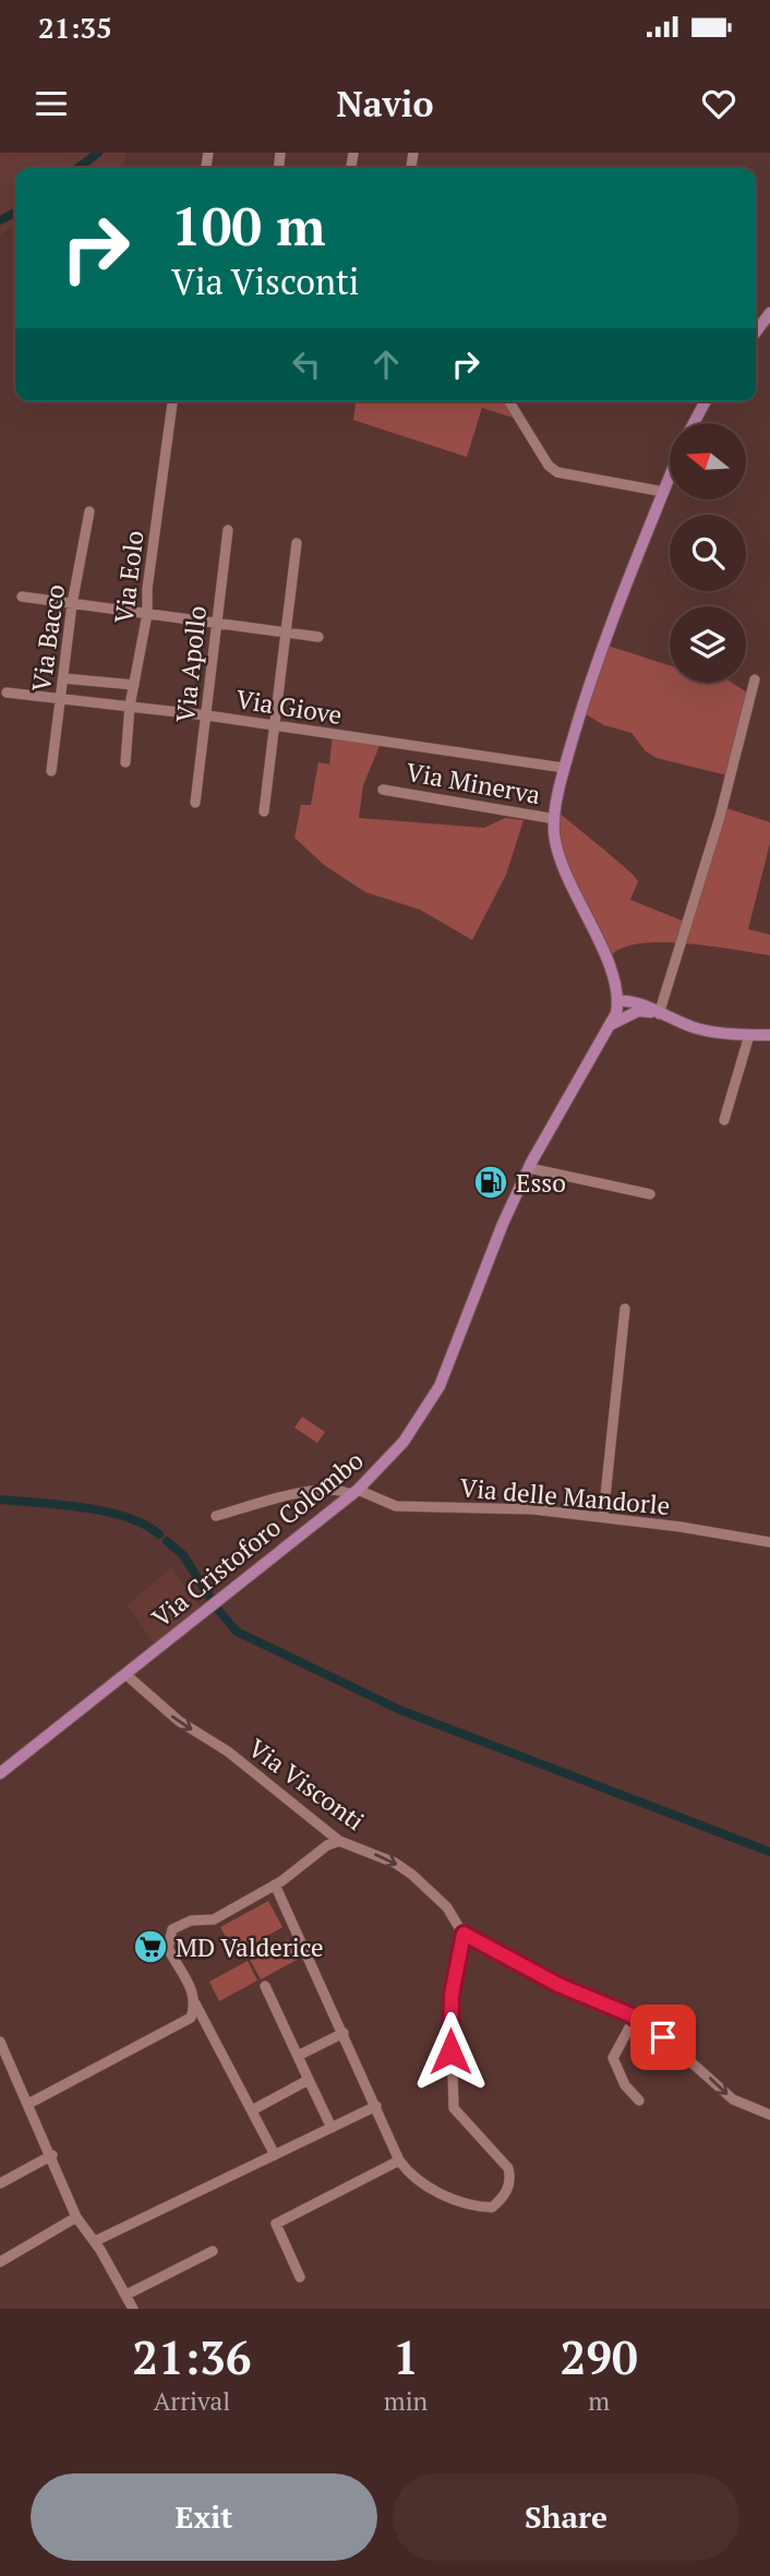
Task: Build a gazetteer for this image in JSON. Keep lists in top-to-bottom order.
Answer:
{
  "streets": {
    "main road": ["Via Cristoforo Colombo"],
    "street": [
      "Via Eolo",
      "Via Bacco",
      "Via Apollo",
      "Via Giove",
      "Via Minerva",
      "Via delle Mandorle",
      "Via Visconti"
    ]
  },
  "crossings": [
    ["Via Eolo", "Via Giove"],
    ["Via Bacco", "Via Giove"],
    ["Via Apollo", "Via Giove"],
    ["Via delle Mandorle", "Via Cristoforo Colombo"],
    ["Via Cristoforo Colombo", "Via Visconti"]
  ],
  "one_way": ["Via Visconti"],
  "places": {
    "fuel station": ["Esso"],
    "supermarket": ["MD Valderice"]
  },
  "north": "left",
  "page": {
    "status": "21:35",
    "header": "Navio",
    "turn": ["100 m", "Via Visconti"],
    "eta": [
      "21:36",
      "Arrival",
      "1",
      "min",
      "290",
      "m"
    ],
    "buttons": ["Exit", "Share"]
  }
}
